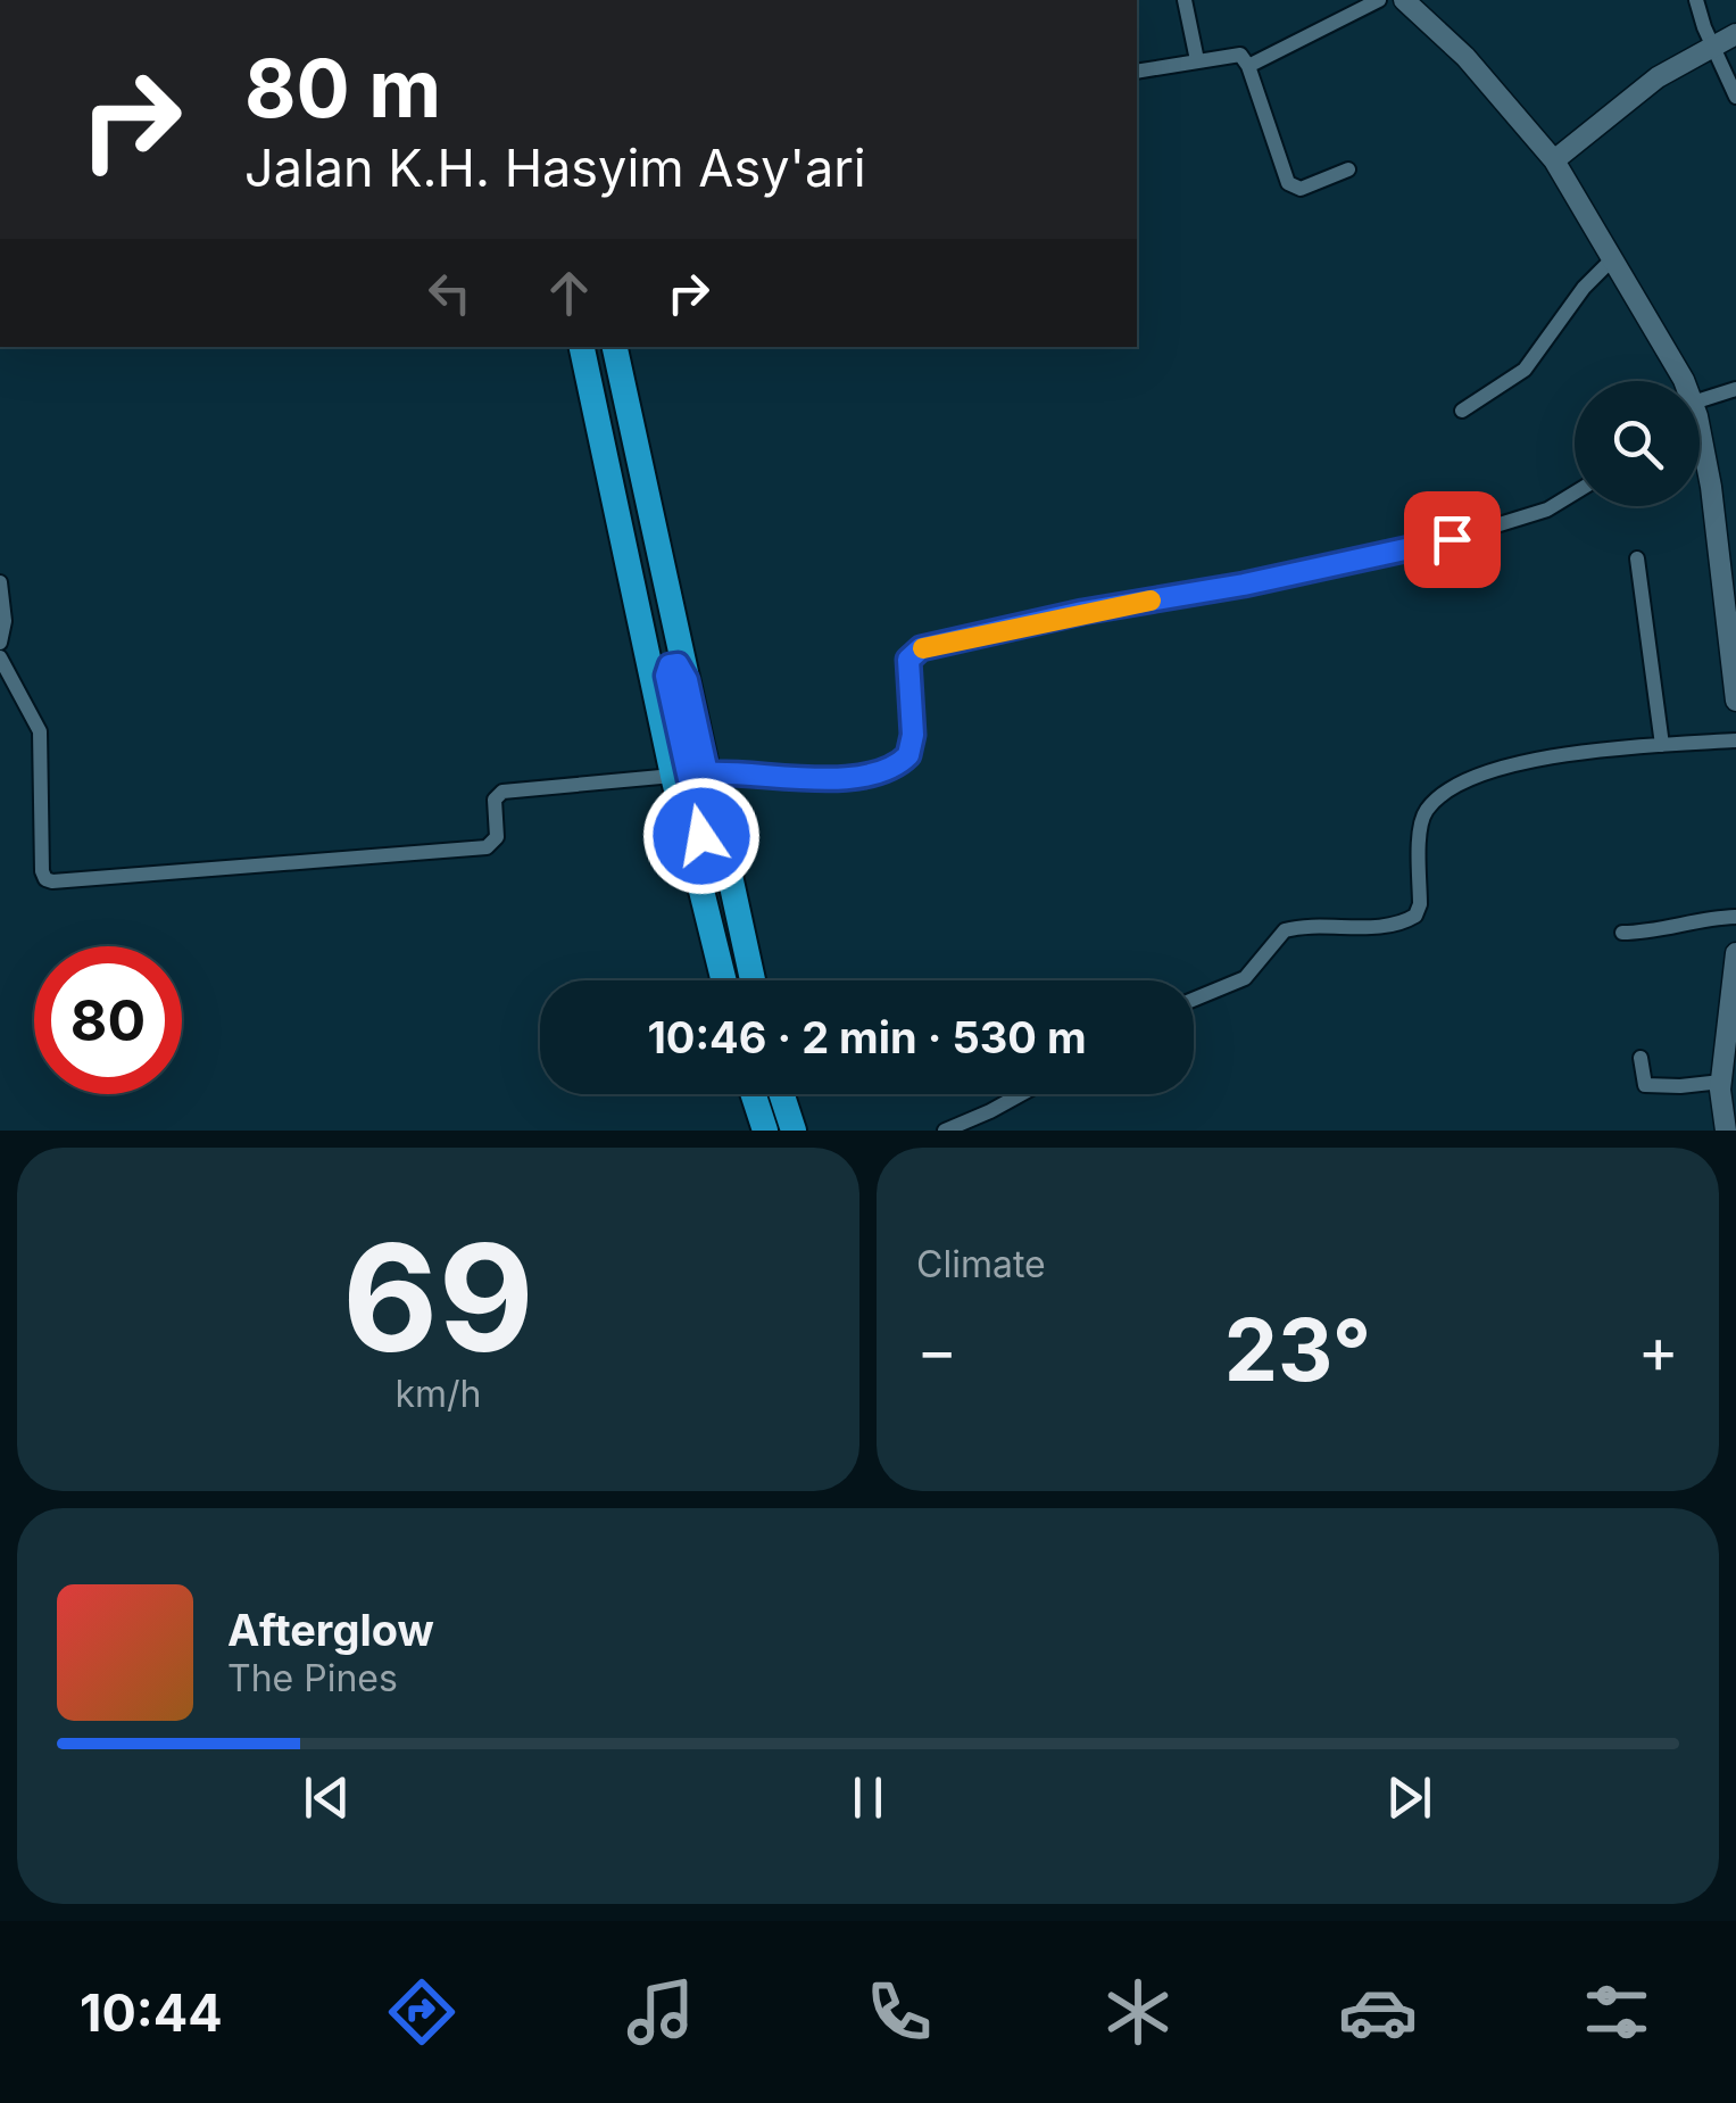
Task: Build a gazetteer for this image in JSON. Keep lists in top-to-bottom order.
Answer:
{
  "page": {
    "turn": ["80 m", "Jalan K.H. Hasyim Asy'ari"],
    "limit": "80",
    "trip": "10:46 · 2 min · 530 m",
    "tile": [
      ["69", "km/h"],
      "Climate"
    ],
    "heat": ["−", "23°", "+"],
    "song": ["Afterglow", "The Pines"],
    "tabs": "10:44"
  }
}
